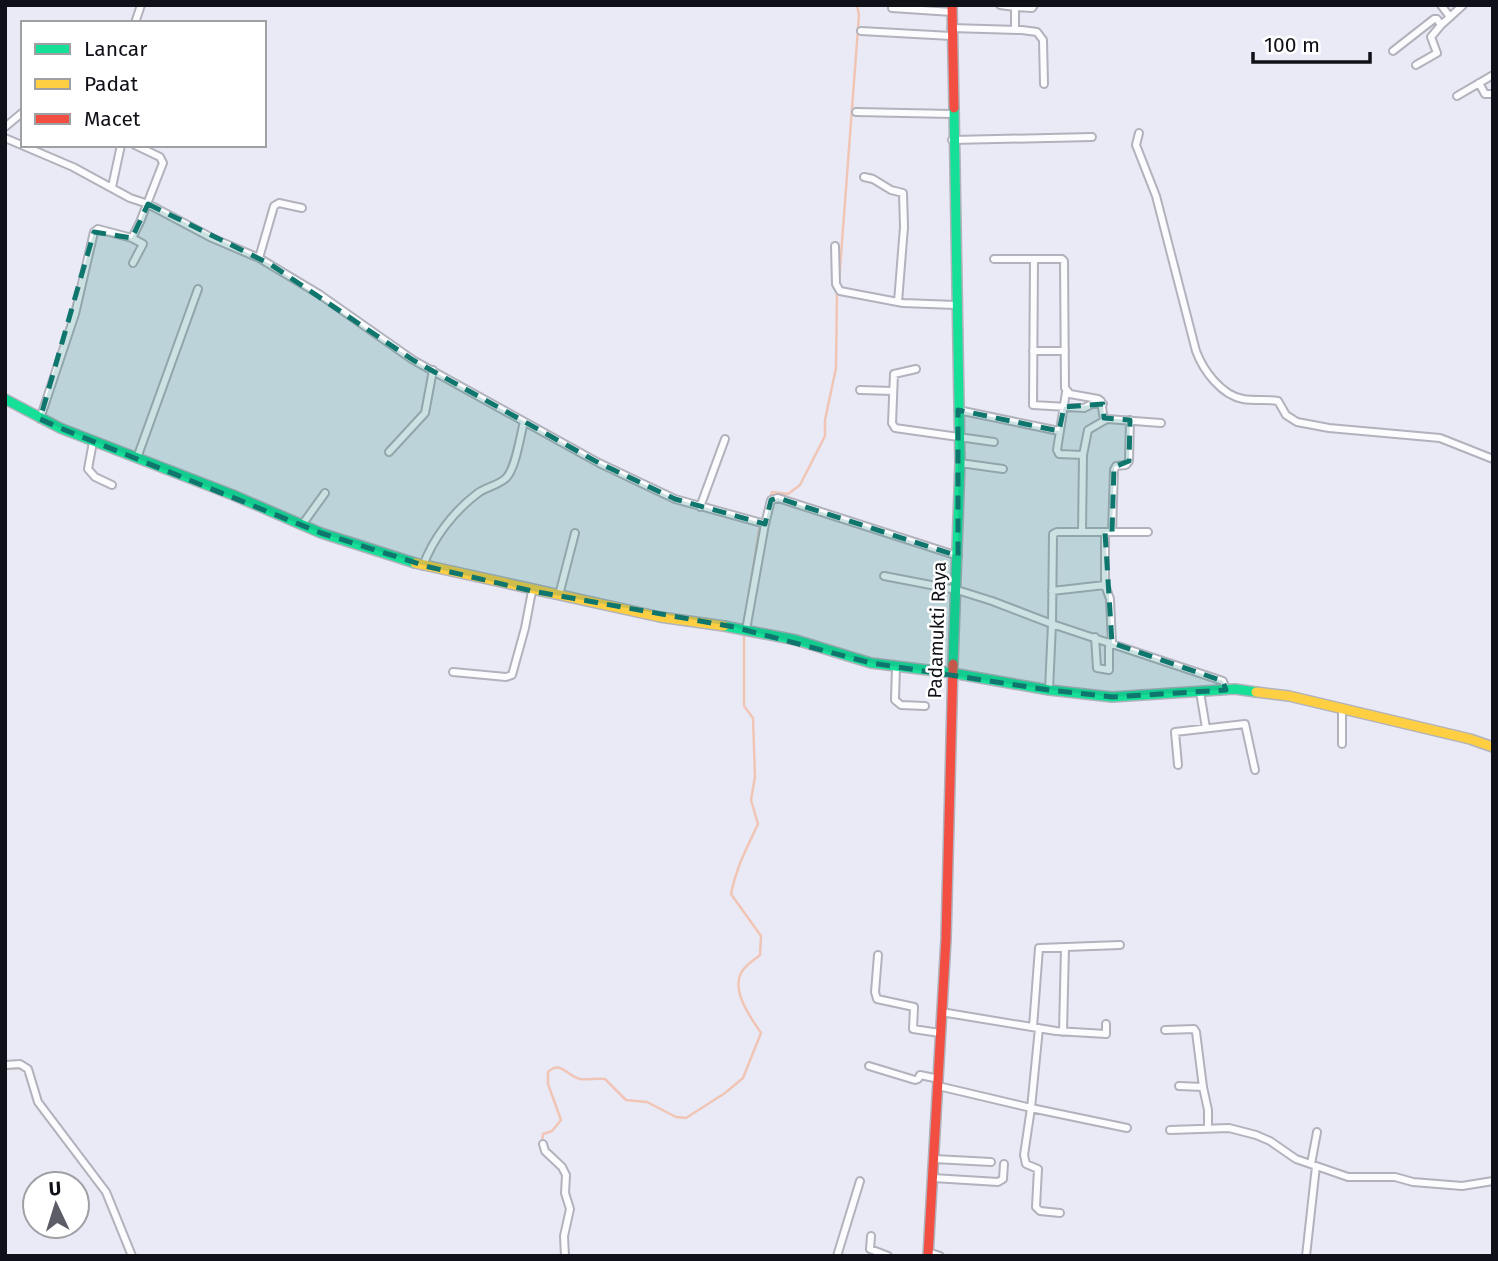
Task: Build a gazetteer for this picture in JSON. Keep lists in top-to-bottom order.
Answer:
{
  "streets": {
    "main road": ["Padamukti Raya"]
  },
  "legend": ["Lancar", "Padat", "Macet"],
  "scale_bar": "100 m",
  "north": "top"
}
